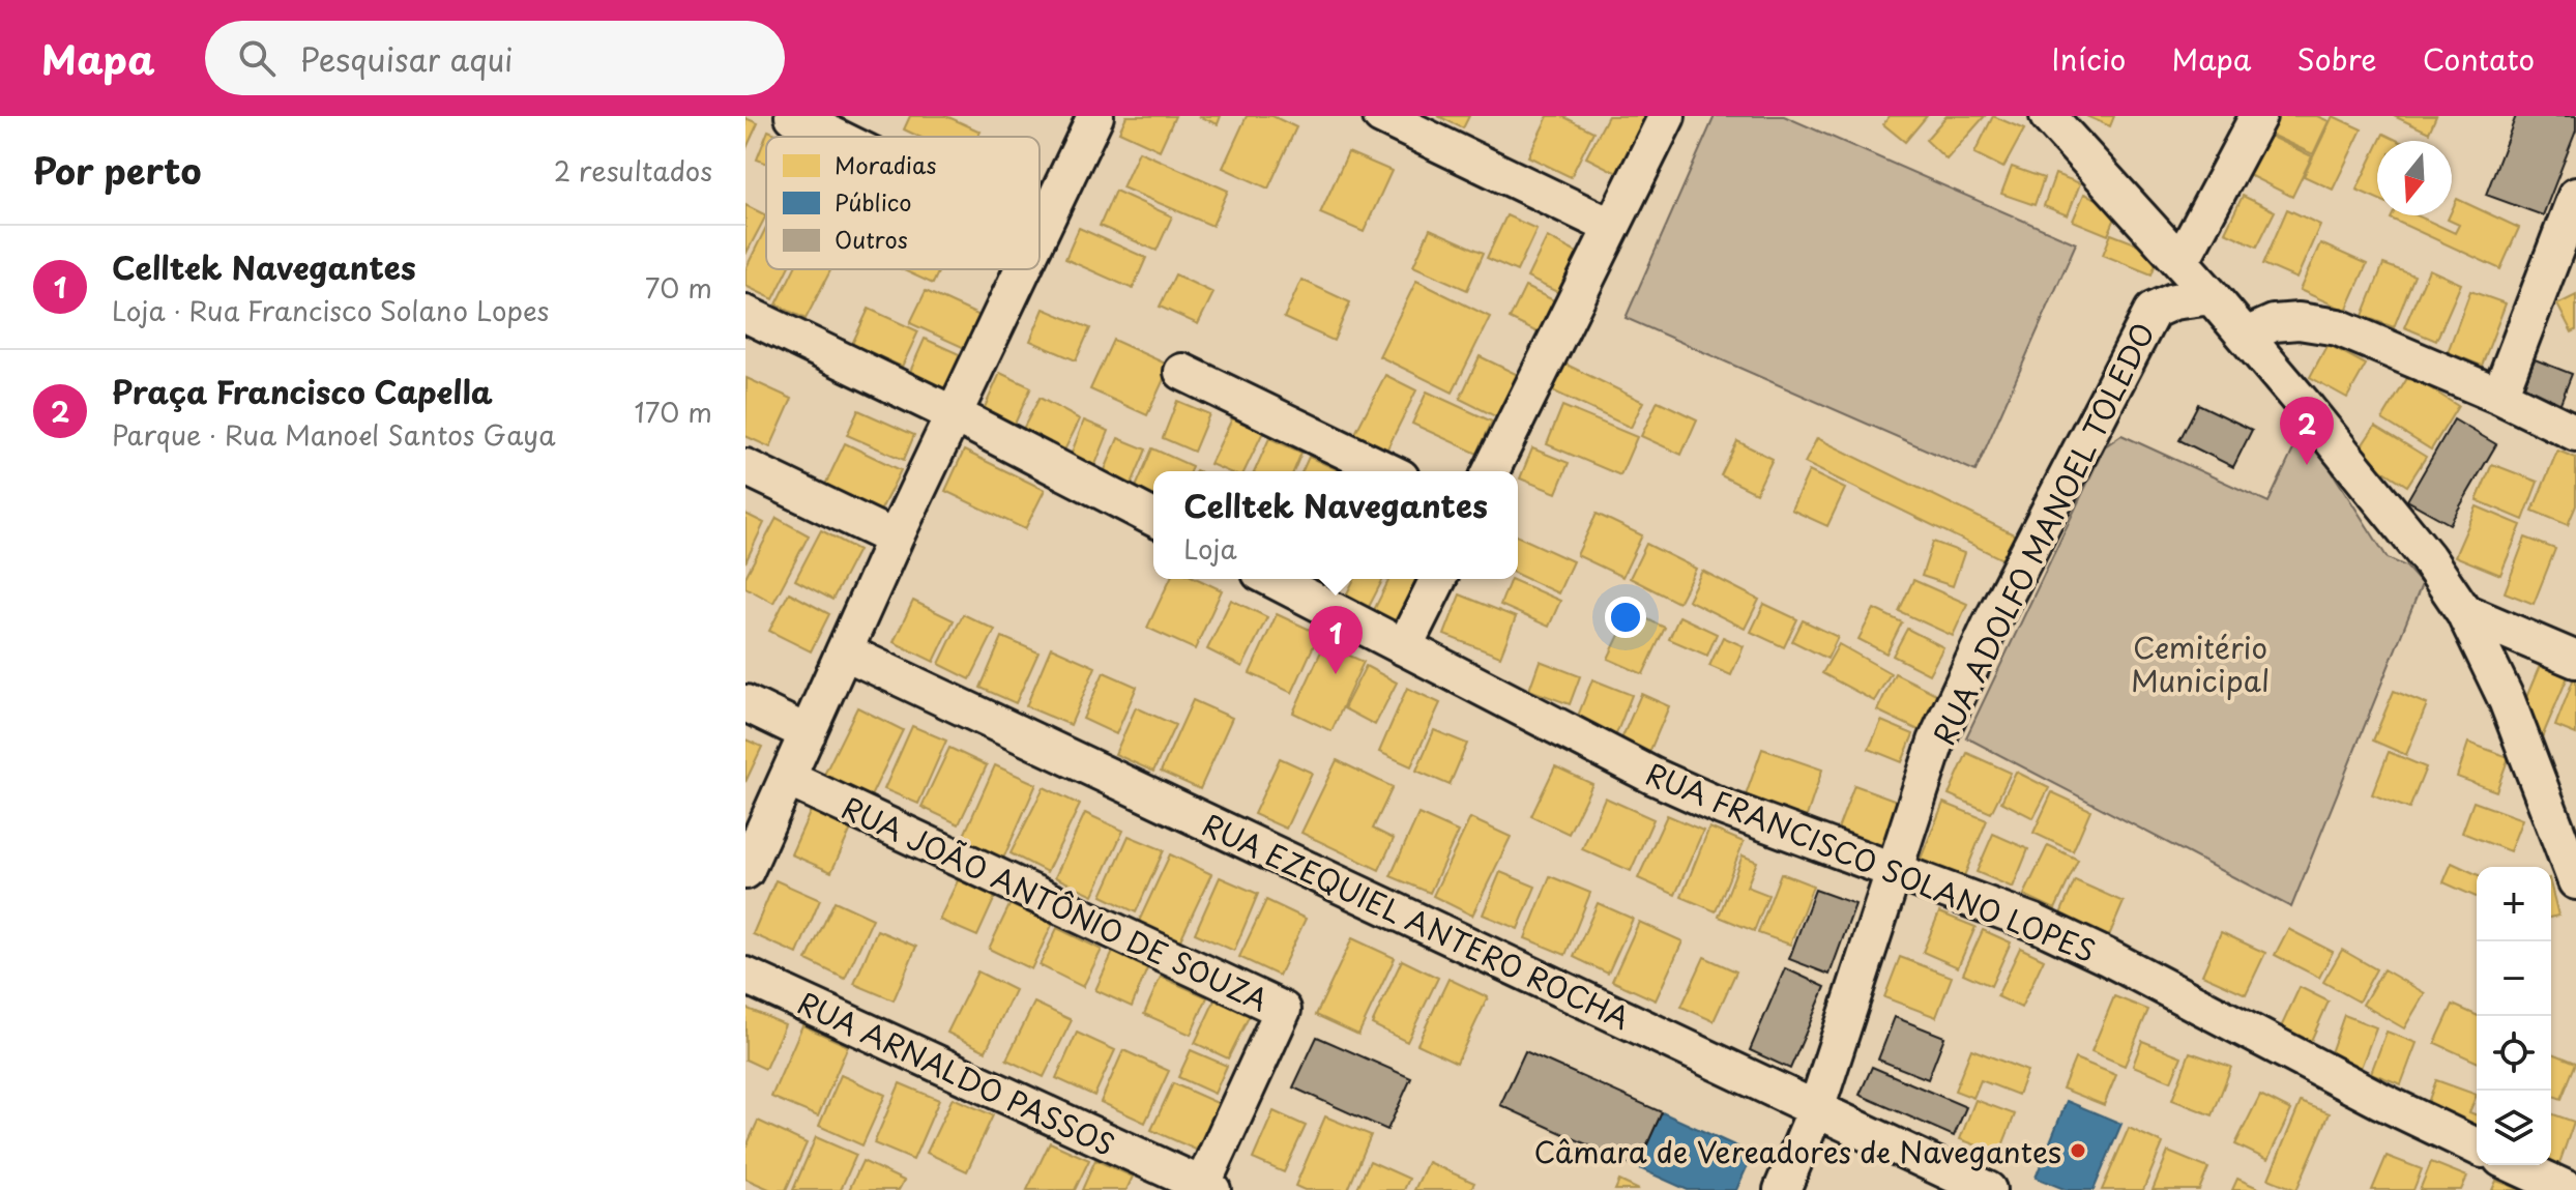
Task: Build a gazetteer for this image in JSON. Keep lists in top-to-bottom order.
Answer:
{
  "streets": {
    "street": [
      "RUA ADOLFO MANOEL TOLEDO",
      "RUA FRANCISCO SOLANO LOPES",
      "RUA JOÃO ANTÔNIO DE SOUZA",
      "RUA EZEQUIEL ANTERO ROCHA",
      "RUA ARNALDO PASSOS"
    ]
  },
  "crossings": [
    ["RUA ADOLFO MANOEL TOLEDO", "RUA FRANCISCO SOLANO LOPES"],
    ["RUA ADOLFO MANOEL TOLEDO", "RUA EZEQUIEL ANTERO ROCHA"],
    ["RUA JOÃO ANTÔNIO DE SOUZA", "RUA ARNALDO PASSOS"]
  ],
  "parks": ["Cemitério Municipal"],
  "places": ["Câmara de Vereadores de Navegantes"],
  "legend": ["Moradias", "Público", "Outros"],
  "north": "bottom",
  "page": {
    "header": "Mapa",
    "search": "Pesquisar aqui",
    "nav": [
      "Início",
      "Mapa",
      "Sobre",
      "Contato"
    ],
    "heading": ["Por perto", "2 resultados"],
    "list": [
      {
        "mark": "1",
        "name": "Celltek Navegantes",
        "note": "Loja · Rua Francisco Solano Lopes",
        "value": "70 m"
      },
      {
        "mark": "2",
        "name": "Praça Francisco Capella",
        "note": "Parque · Rua Manoel Santos Gaya",
        "value": "170 m"
      }
    ],
    "pins": ["2", "1"],
    "popup": ["Celltek Navegantes", "Loja"],
    "map_buttons": ["+", "−"]
  }
}
